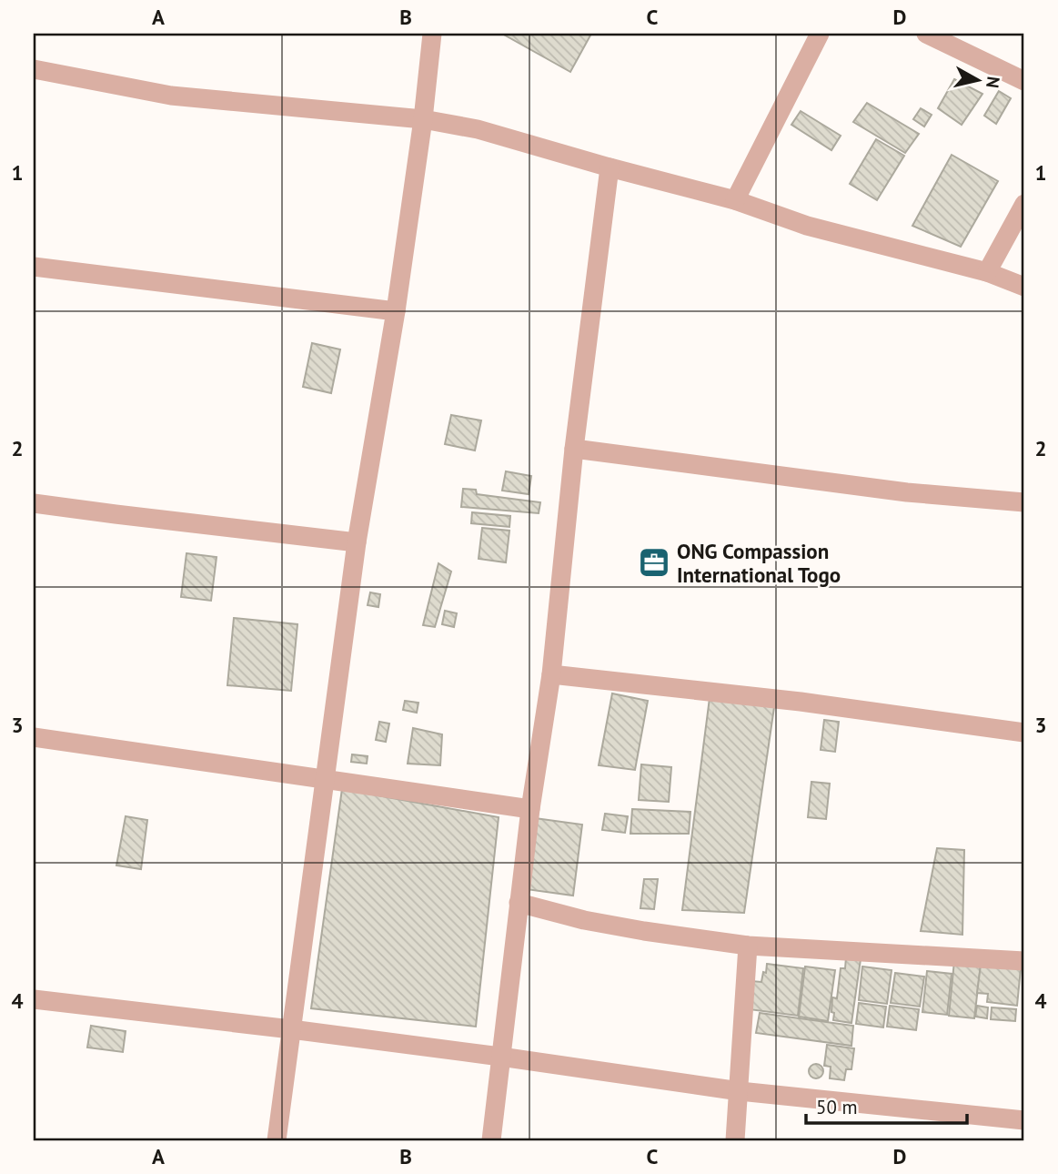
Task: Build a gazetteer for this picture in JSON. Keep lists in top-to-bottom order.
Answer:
{
  "places": {
    "office": ["ONG Compassion International Togo"]
  },
  "scale_bar": "50 m",
  "north": "right",
  "grid": {
    "columns": [
      "A",
      "B",
      "C",
      "D"
    ],
    "rows": [
      "1",
      "2",
      "3",
      "4"
    ]
  }
}
